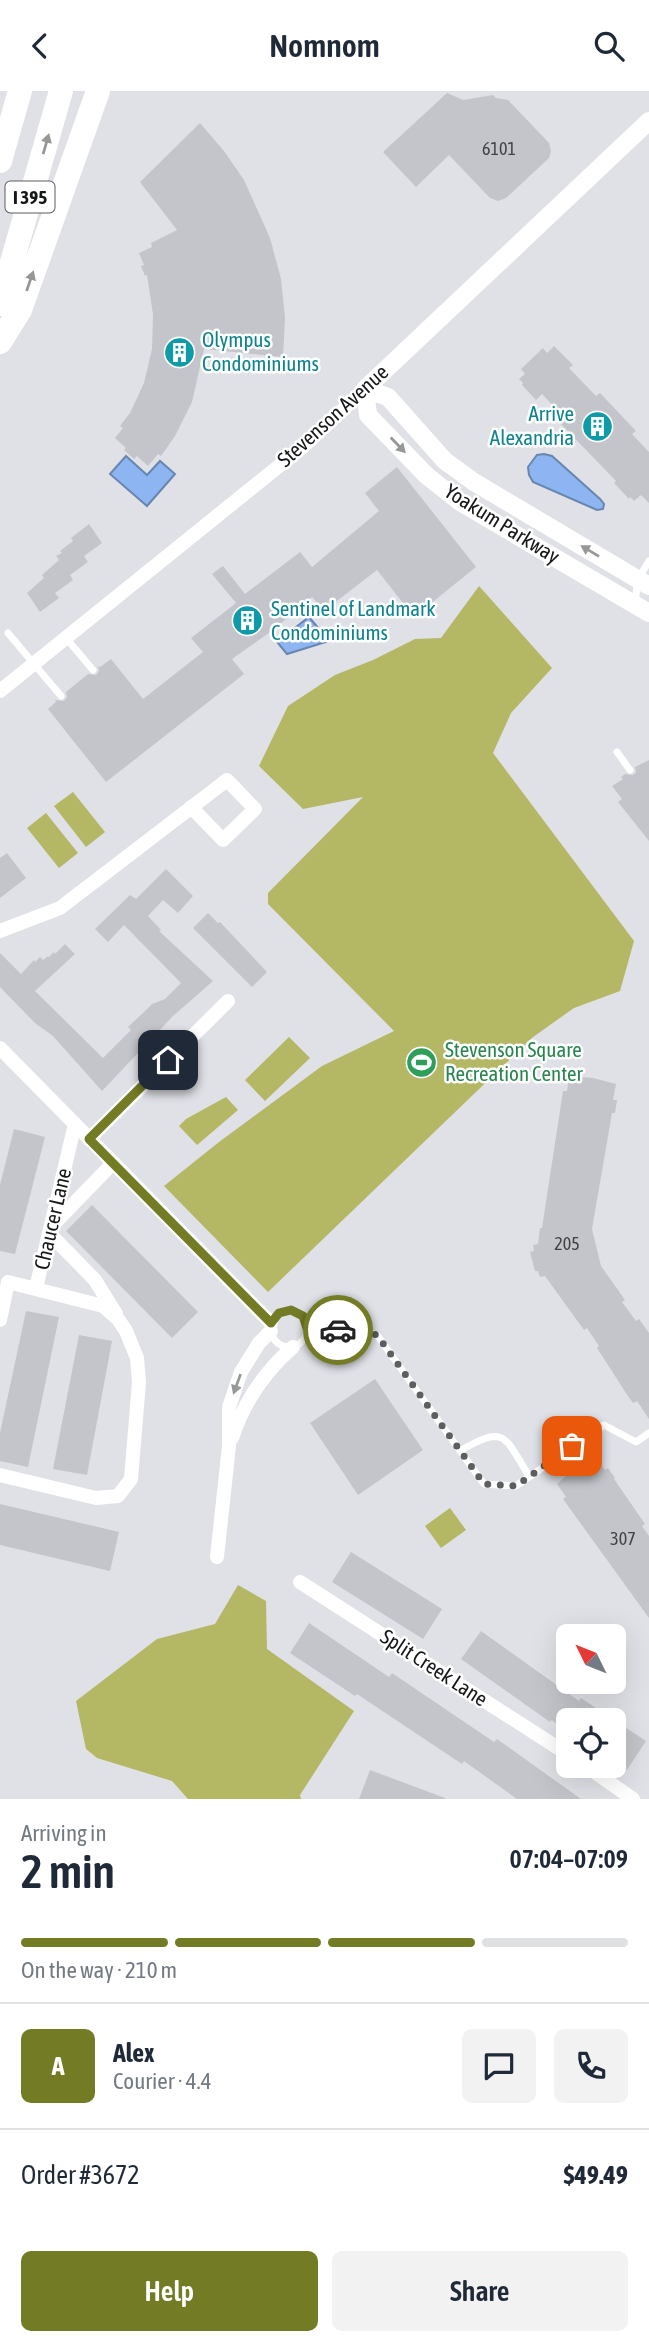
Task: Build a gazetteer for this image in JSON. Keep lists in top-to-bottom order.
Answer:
{
  "streets": {
    "highway": ["I 395"],
    "street": [
      "Stevenson Avenue",
      "Yoakum Parkway",
      "Chaucer Lane",
      "Split Creek Lane"
    ]
  },
  "crossings": [
    ["Stevenson Avenue", "Yoakum Parkway"]
  ],
  "places": {
    "building": ["Olympus Condominiums", "Arrive Alexandria", "Sentinel of Landmark Condominiums"],
    "sports": ["Stevenson Square Recreation Center"]
  },
  "house_numbers": ["6101", "205", "307"],
  "north": "top left",
  "page": {
    "header": "Nomnom",
    "heading": ["2 min", "Arriving in", "07:04–07:09"],
    "panel": [
      "Alex",
      "Courier · 4.4",
      "Order #3672",
      "$49.49"
    ],
    "bar": "On the way · 210 m",
    "round": "A",
    "buttons": ["Help", "Share"]
  }
}
